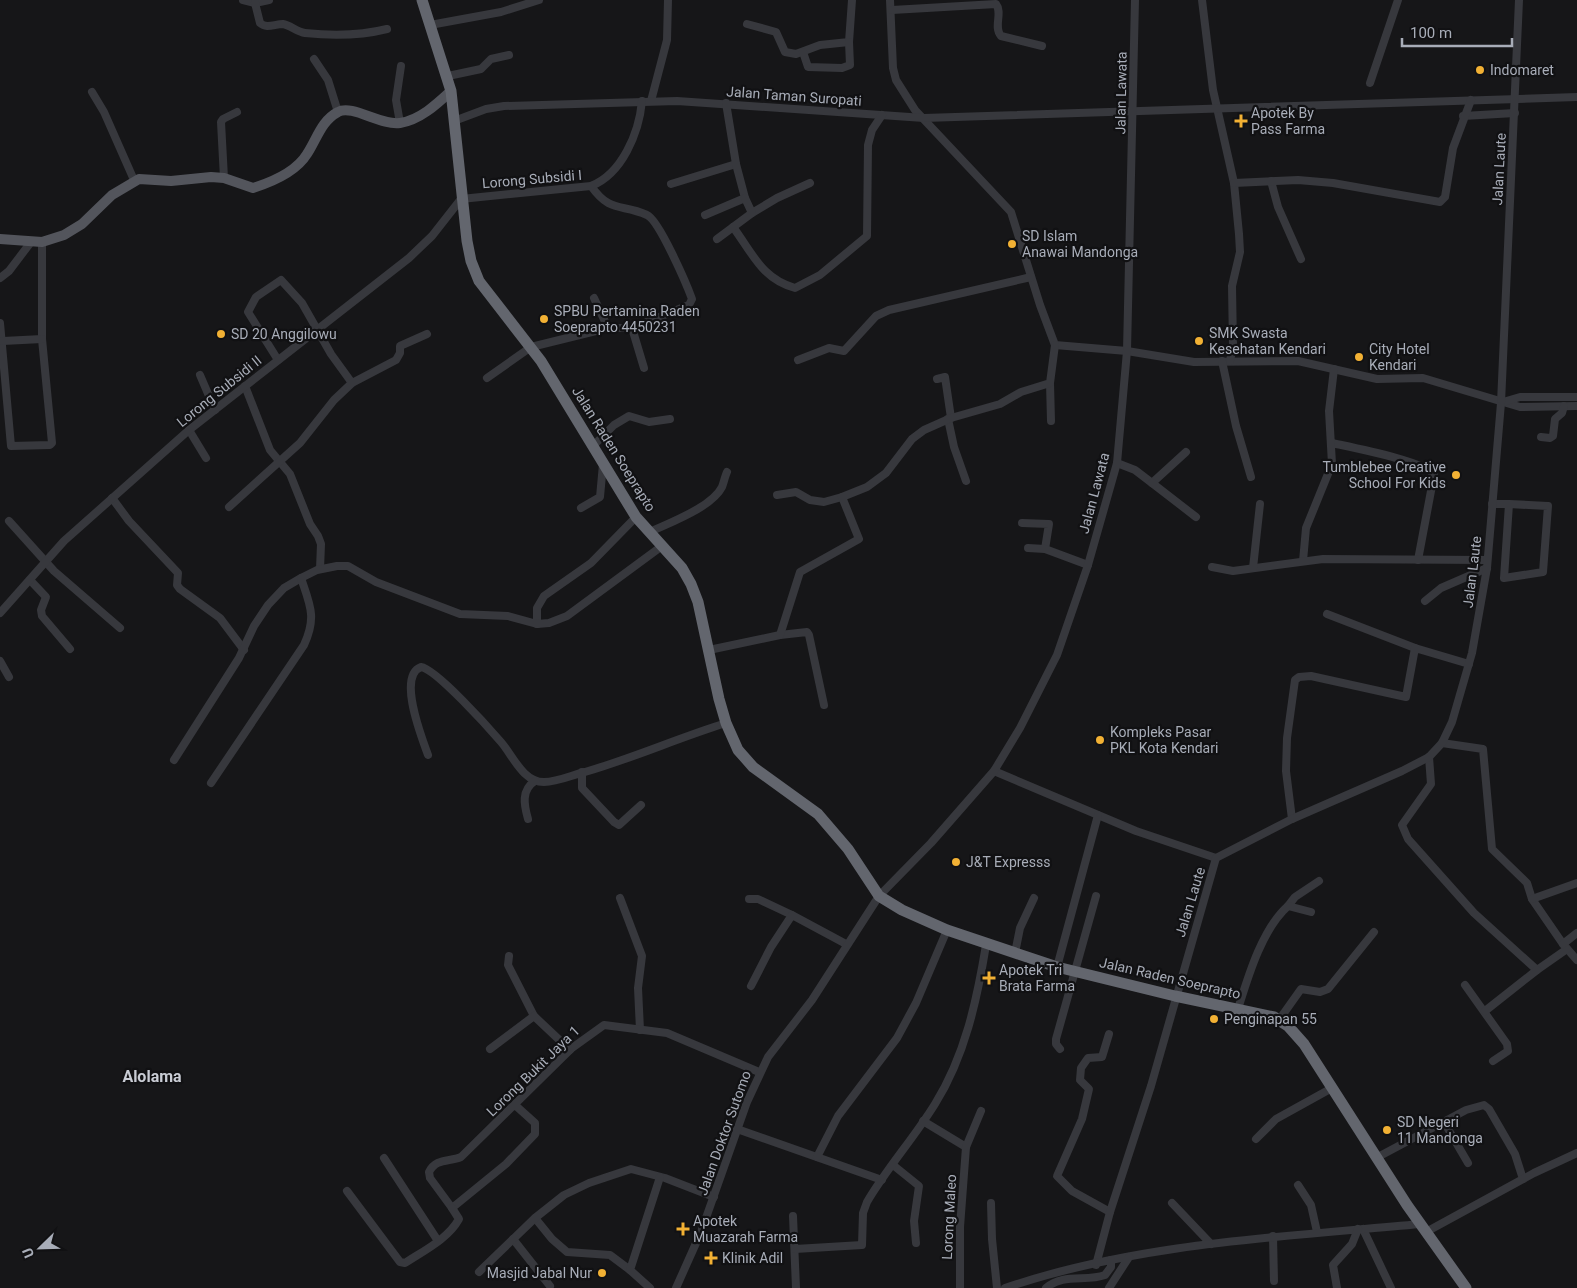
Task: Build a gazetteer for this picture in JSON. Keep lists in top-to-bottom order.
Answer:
{
  "streets": {
    "highway": ["Jalan Raden Soeprapto"],
    "street": [
      "Jalan Lawata",
      "Jalan Taman Suropati",
      "Jalan Laute",
      "Lorong Subsidi I",
      "Lorong Subsidi II",
      "Lorong Bukit Jaya 1",
      "Jalan Doktor Sutomo",
      "Lorong Maleo"
    ]
  },
  "crossings": [
    ["Jalan Lawata", "Jalan Taman Suropati"],
    ["Jalan Lawata", "Jalan Raden Soeprapto"],
    ["Jalan Lawata", "Jalan Doktor Sutomo"],
    ["Jalan Taman Suropati", "Jalan Laute"],
    ["Jalan Taman Suropati", "Lorong Subsidi I"],
    ["Jalan Taman Suropati", "Jalan Raden Soeprapto"],
    ["Jalan Laute", "Jalan Raden Soeprapto"],
    ["Lorong Subsidi I", "Lorong Subsidi II"],
    ["Lorong Subsidi I", "Jalan Raden Soeprapto"],
    ["Lorong Subsidi II", "Jalan Raden Soeprapto"],
    ["Jalan Raden Soeprapto", "Jalan Doktor Sutomo"],
    ["Lorong Bukit Jaya 1", "Jalan Doktor Sutomo"]
  ],
  "districts": ["Alolama"],
  "places": {
    "other": [
      "Indomaret",
      "SD Islam Anawai Mandonga",
      "SPBU Pertamina Raden Soeprapto 4450231",
      "SD 20 Anggilowu",
      "SMK Swasta Kesehatan Kendari",
      "City Hotel Kendari",
      "Tumblebee Creative School For Kids",
      "Kompleks Pasar PKL Kota Kendari",
      "J&T Expresss",
      "Penginapan 55",
      "SD Negeri 11 Mandonga",
      "Masjid Jabal Nur"
    ],
    "health": [
      "Apotek By Pass Farma",
      "Apotek Tri Brata Farma",
      "Apotek Muazarah Farma",
      "Klinik Adil"
    ]
  },
  "scale_bar": "100 m",
  "north": "bottom left"
}
